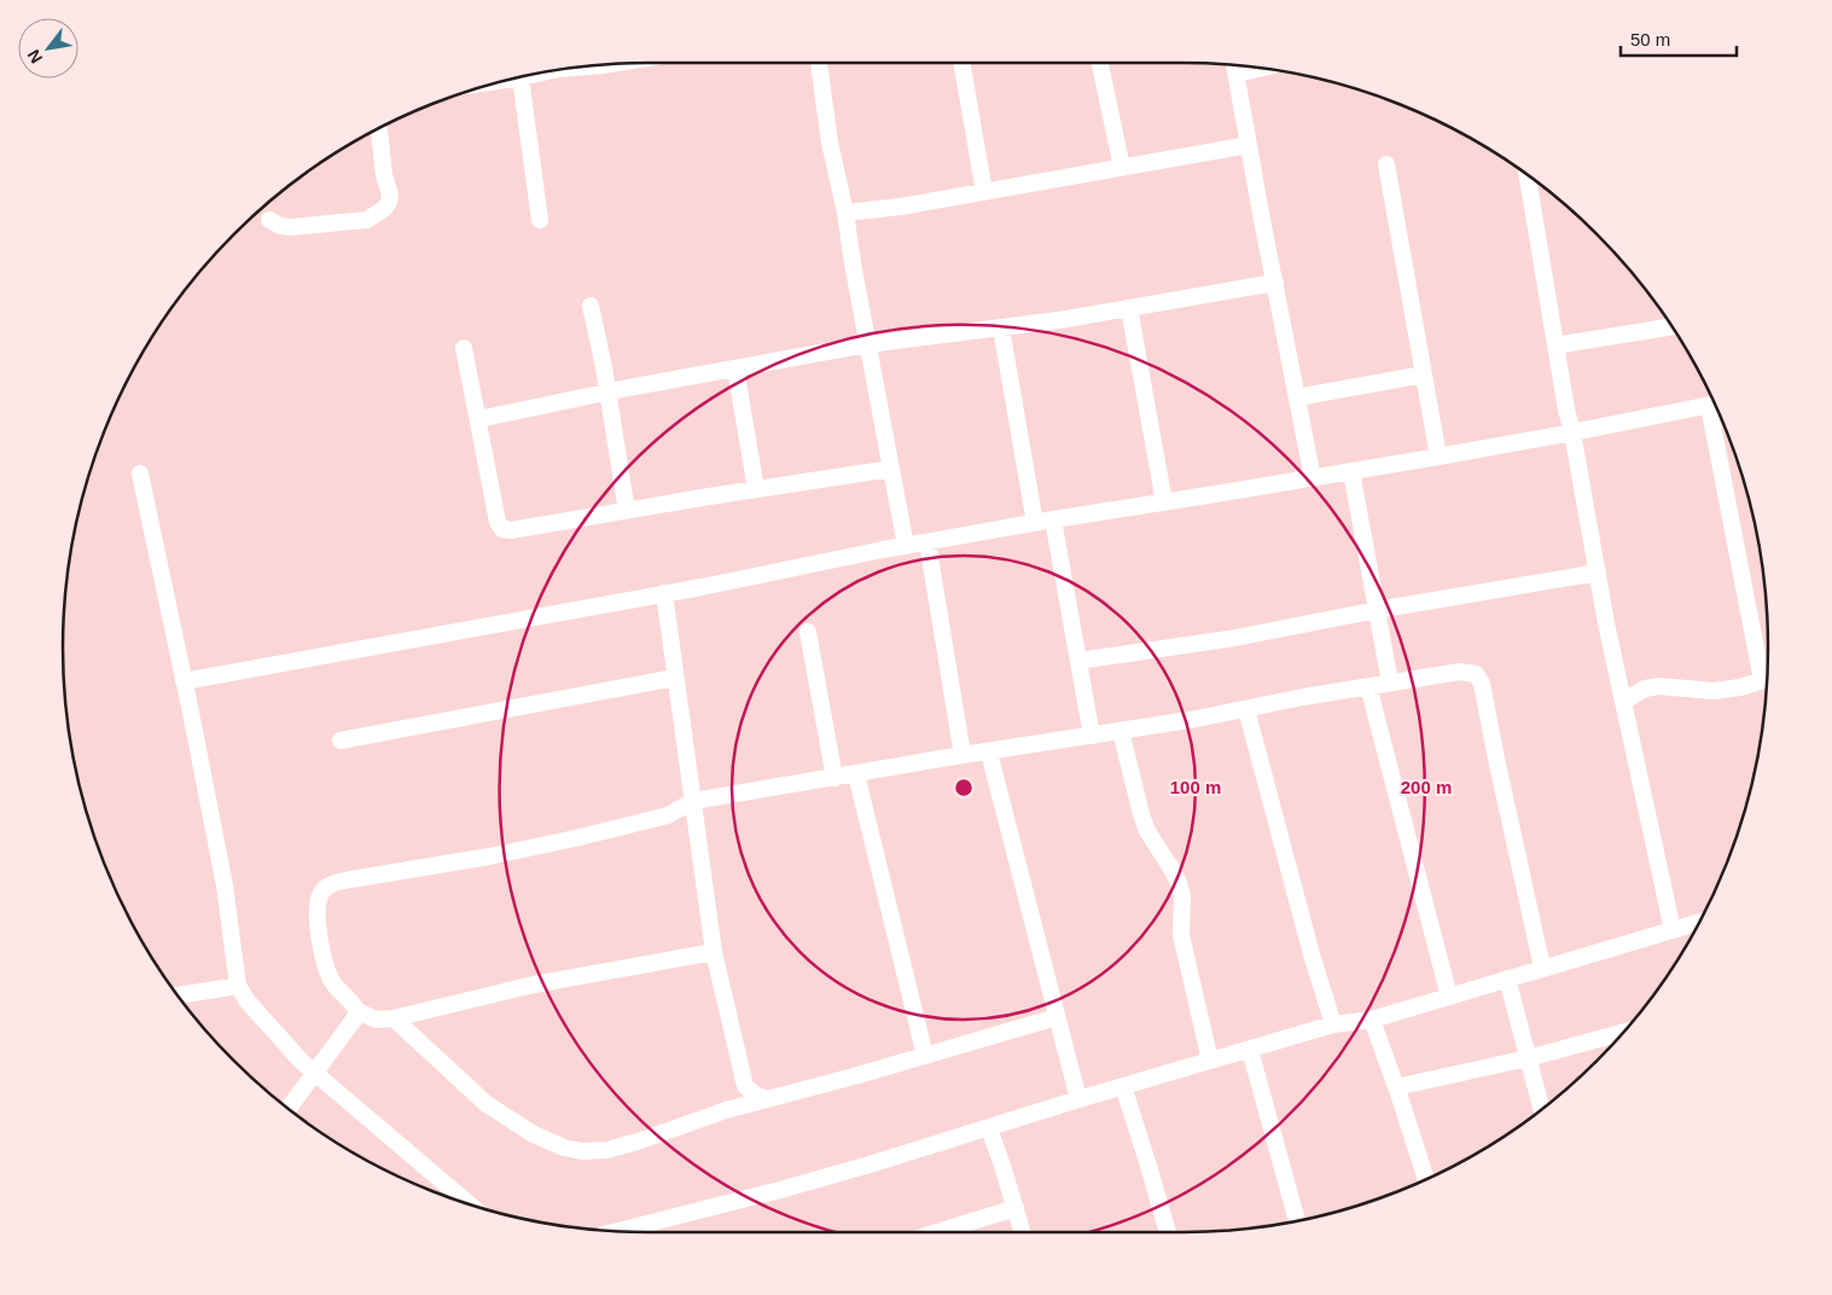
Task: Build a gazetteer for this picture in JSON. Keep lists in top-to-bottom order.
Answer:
{
  "scale_bar": "50 m",
  "north": "bottom left",
  "rings": ["100 m", "200 m"]
}
